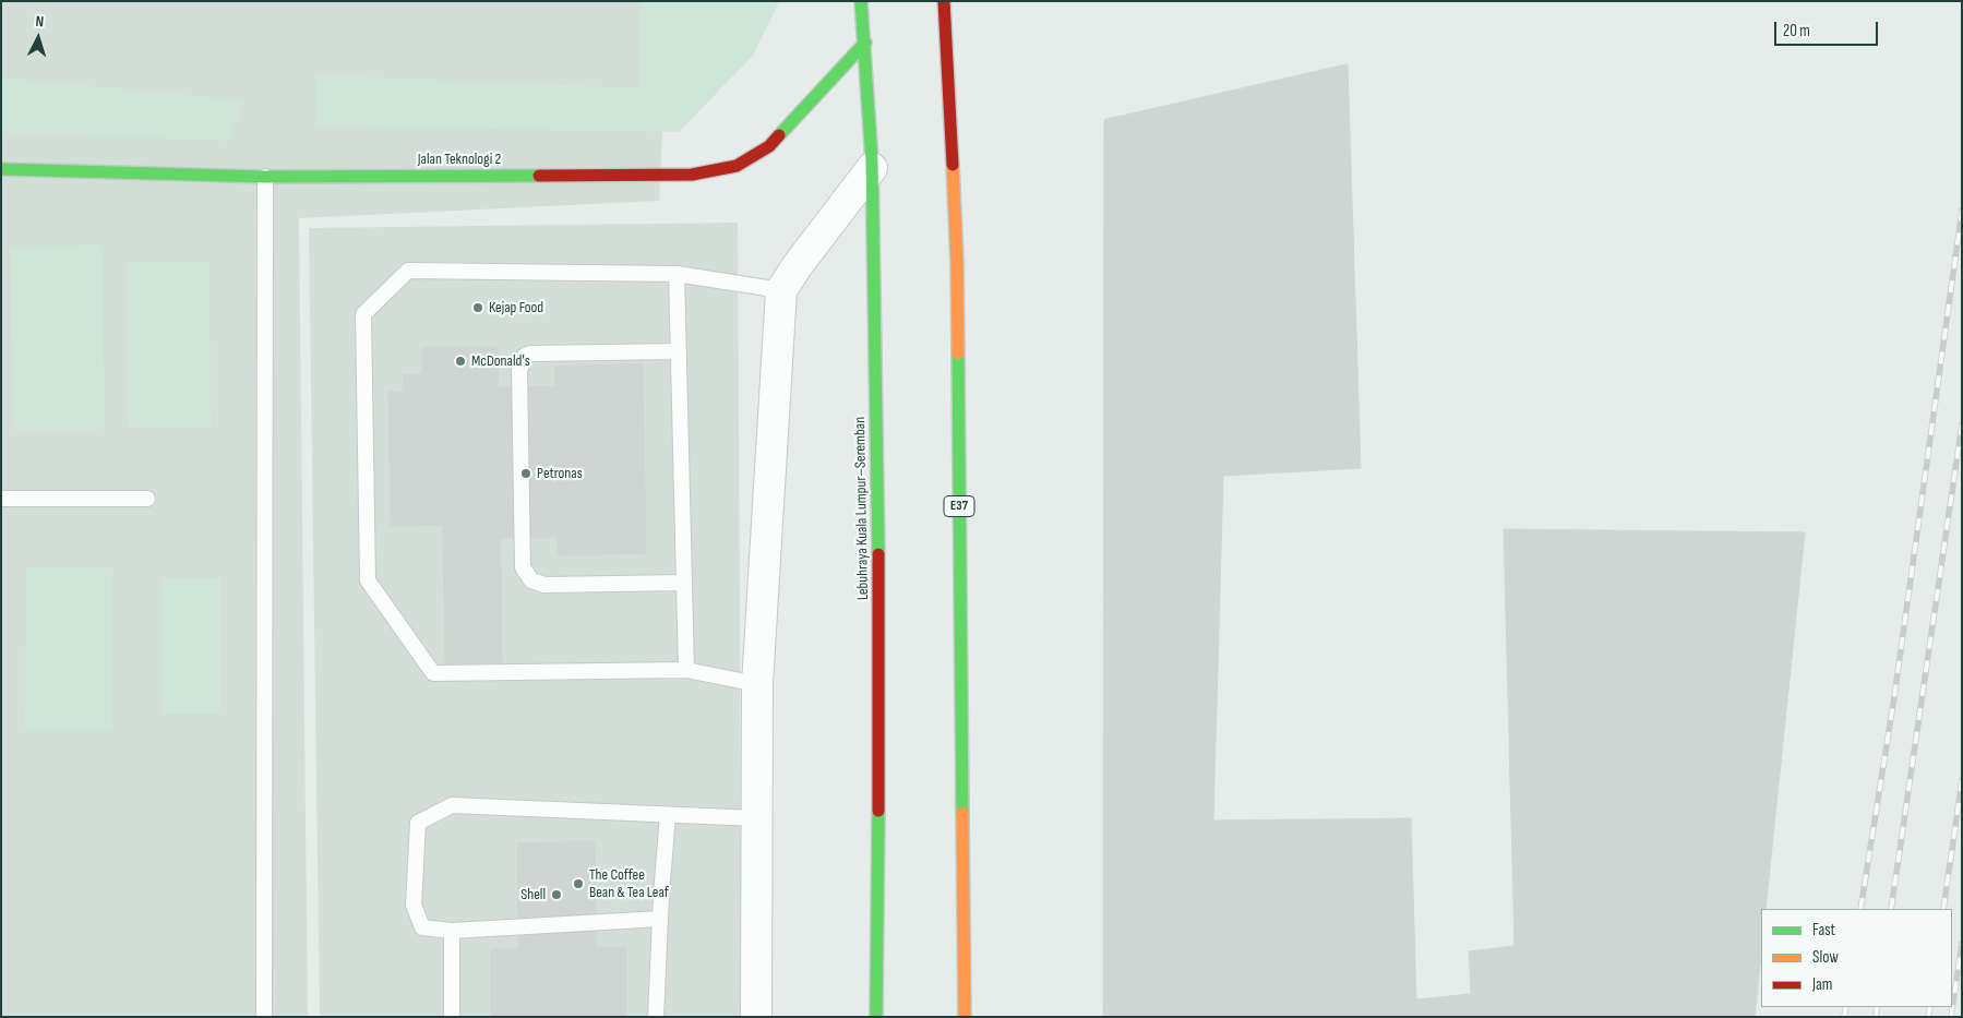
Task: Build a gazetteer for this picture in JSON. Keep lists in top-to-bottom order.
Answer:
{
  "streets": {
    "main road": ["Jalan Teknologi 2", "E37", "Lebuhraya Kuala Lumpur–Seremban"]
  },
  "crossings": [
    ["Jalan Teknologi 2", "Lebuhraya Kuala Lumpur–Seremban"]
  ],
  "places": [
    "Kejap Food",
    "McDonald's",
    "Petronas",
    "The Coffee Bean & Tea Leaf",
    "Shell"
  ],
  "legend": ["Fast", "Slow", "Jam"],
  "scale_bar": "20 m",
  "north": "top"
}
